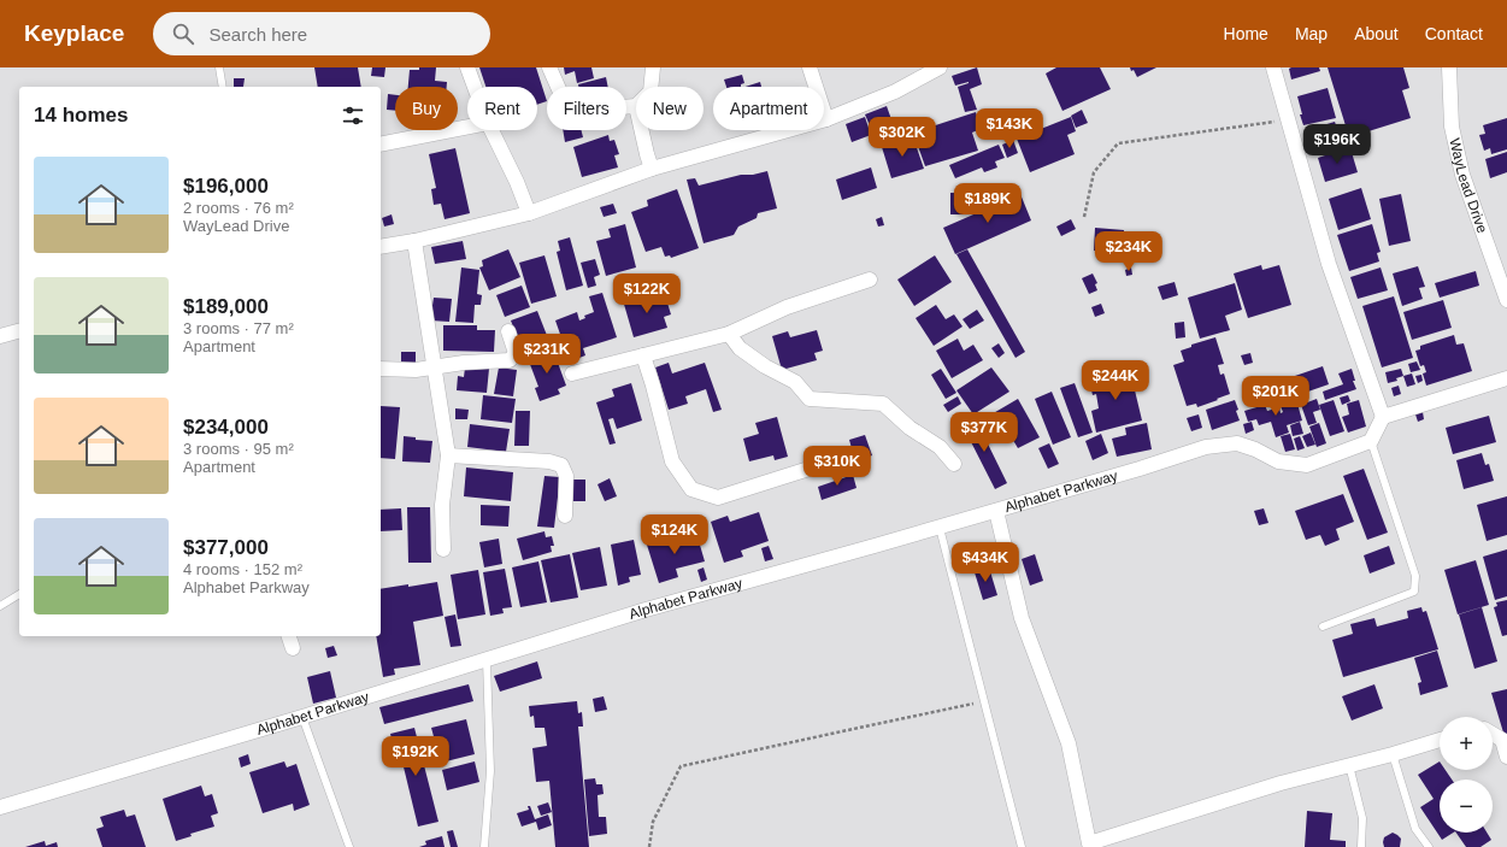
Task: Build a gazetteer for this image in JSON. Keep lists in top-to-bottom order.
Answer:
{
  "streets": {
    "street": ["WayLead Drive", "Alphabet Parkway"]
  },
  "page": {
    "header": "Keyplace",
    "search": "Search here",
    "nav": [
      "Home",
      "Map",
      "About",
      "Contact"
    ],
    "chip": [
      "Buy",
      "Rent",
      "Filters",
      "New",
      "Apartment"
    ],
    "heading": "14 homes",
    "price": [
      "$143K",
      "$302K",
      "$196K",
      "$189K",
      "$234K",
      "$122K",
      "$231K",
      "$244K",
      "$201K",
      "$377K",
      "$310K",
      "$124K",
      "$434K",
      "$192K"
    ],
    "list": [
      {
        "name": "$196,000",
        "note": "2 rooms · 76 m² · WayLead Drive"
      },
      {
        "name": "$189,000",
        "note": "3 rooms · 77 m² · Apartment"
      },
      {
        "name": "$234,000",
        "note": "3 rooms · 95 m² · Apartment"
      },
      {
        "name": "$377,000",
        "note": "4 rooms · 152 m² · Alphabet Parkway"
      }
    ],
    "map_buttons": ["+", "−"]
  }
}
